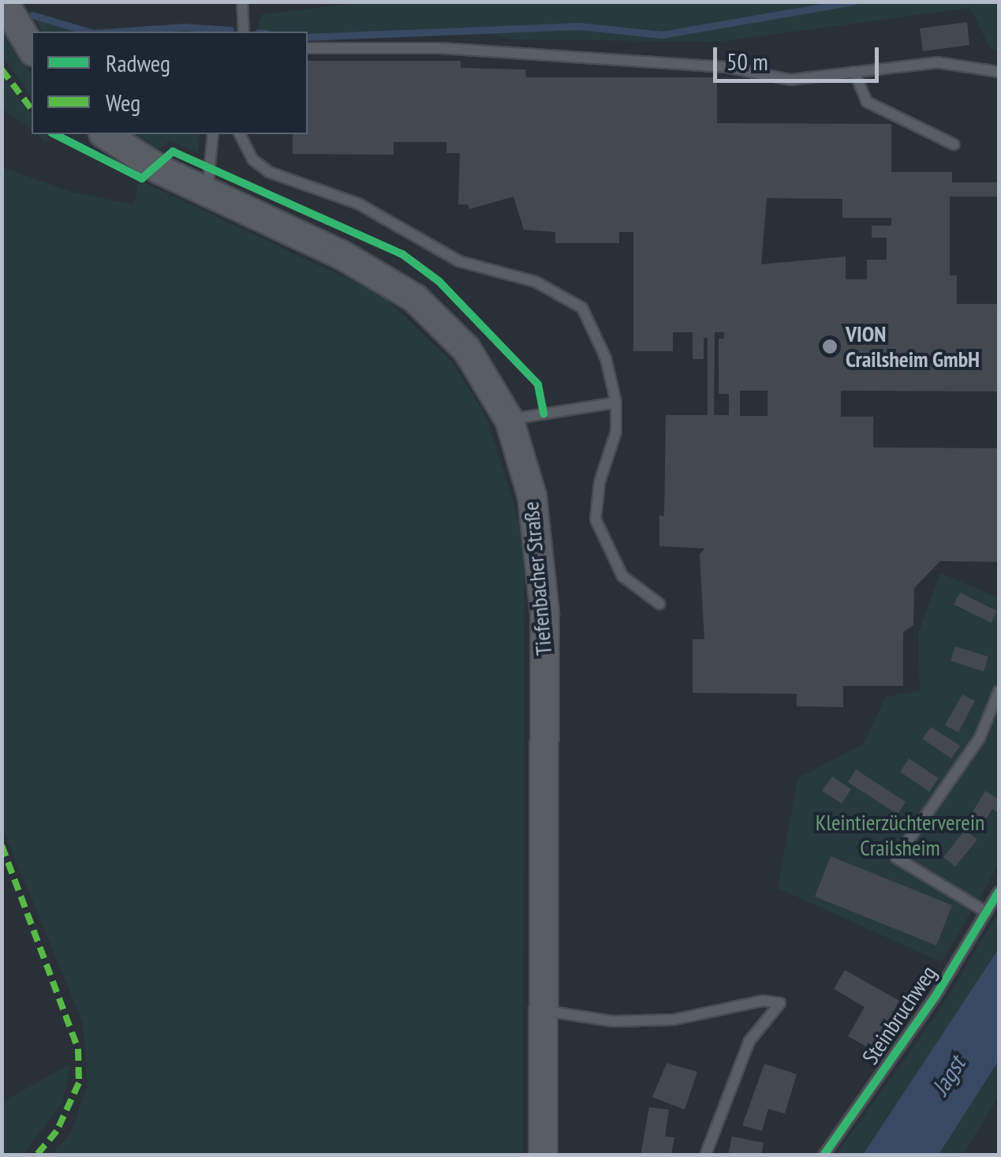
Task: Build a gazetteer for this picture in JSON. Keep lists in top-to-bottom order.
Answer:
{
  "streets": {
    "main road": ["Tiefenbacher Straße"],
    "lane": ["Steinbruchweg"]
  },
  "water": ["Jagst"],
  "parks": ["Kleintierzüchterverein Crailsheim"],
  "places": ["VION Crailsheim GmbH"],
  "legend": ["Radweg", "Weg"],
  "scale_bar": "50 m"
}
